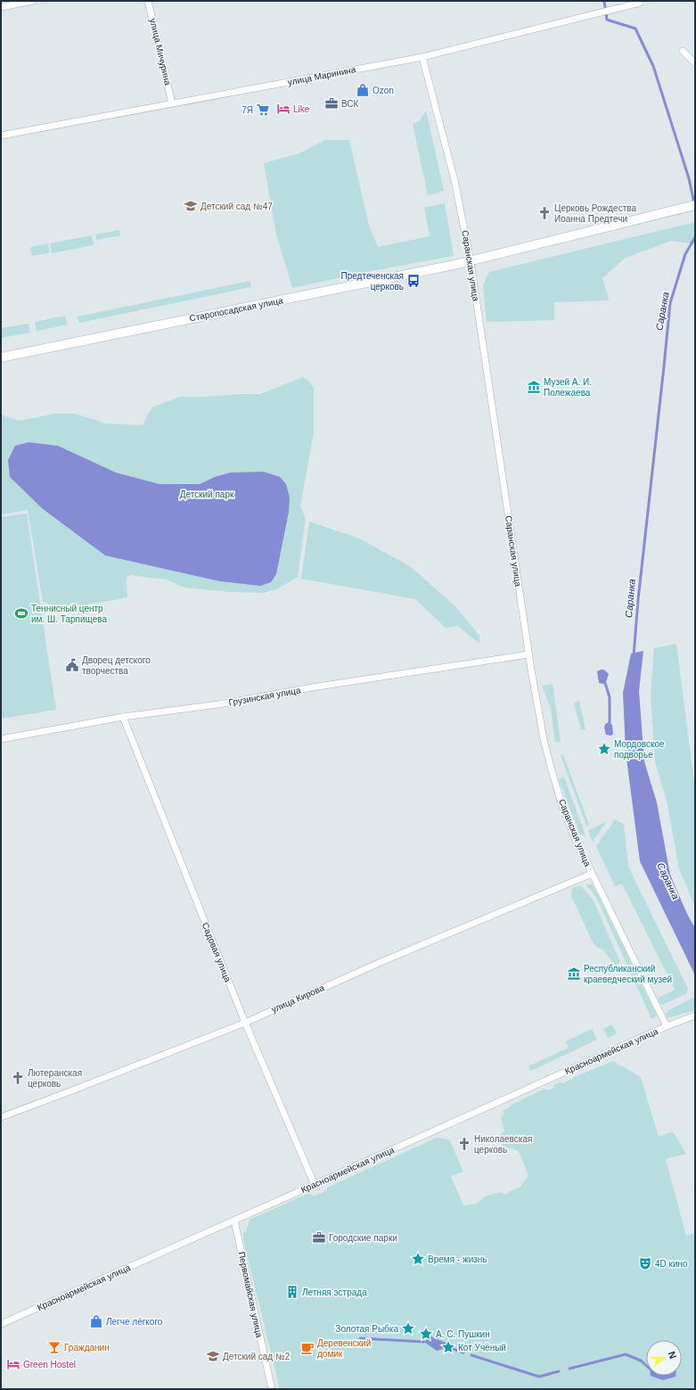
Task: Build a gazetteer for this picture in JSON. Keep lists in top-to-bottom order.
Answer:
{
  "streets": {
    "main road": ["Старопосадская улица"],
    "street": [
      "улица Мичурина",
      "улица Маринина",
      "Саранская улица",
      "Грузинская улица",
      "Садовая улица",
      "улица Кирова",
      "Красноармейская улица",
      "Первомайская улица"
    ]
  },
  "crossings": [
    ["улица Мичурина", "улица Маринина"],
    ["улица Маринина", "Саранская улица"],
    ["Саранская улица", "Старопосадская улица"],
    ["Саранская улица", "Грузинская улица"],
    ["Саранская улица", "улица Кирова"],
    ["Саранская улица", "Красноармейская улица"],
    ["Грузинская улица", "Садовая улица"],
    ["Садовая улица", "улица Кирова"],
    ["Садовая улица", "Красноармейская улица"],
    ["Красноармейская улица", "Первомайская улица"]
  ],
  "water": ["Саранка"],
  "parks": ["Детский парк"],
  "places": {
    "shop": ["Ozon", "Легче лёгкого"],
    "office": ["ВСК", "Городские парки"],
    "hotel": ["Like", "Green Hostel"],
    "supermarket": ["7Я"],
    "school or university": ["Детский сад №47", "Детский сад №2"],
    "church": ["Церковь Рождества Иоанна Предтечи", "Лютеранская церковь", "Николаевская церковь"],
    "bus stop": ["Предтеченская церковь"],
    "museum": ["Музей А. И. Полежаева", "Республиканский краеведческий музей"],
    "sports": ["Теннисный центр им. Ш. Тарпищева"],
    "public building": ["Дворец детского творчества"],
    "place": [
      "Мордовское подворье",
      "Время - жизнь",
      "Золотая Рыбка",
      "А. С. Пушкин",
      "Кот Учёный"
    ],
    "theatre": ["4D кино"],
    "building": ["Летняя эстрада"],
    "bar": ["Гражданин"],
    "cafe": ["Деревенский домик"]
  },
  "north": "right"
}
